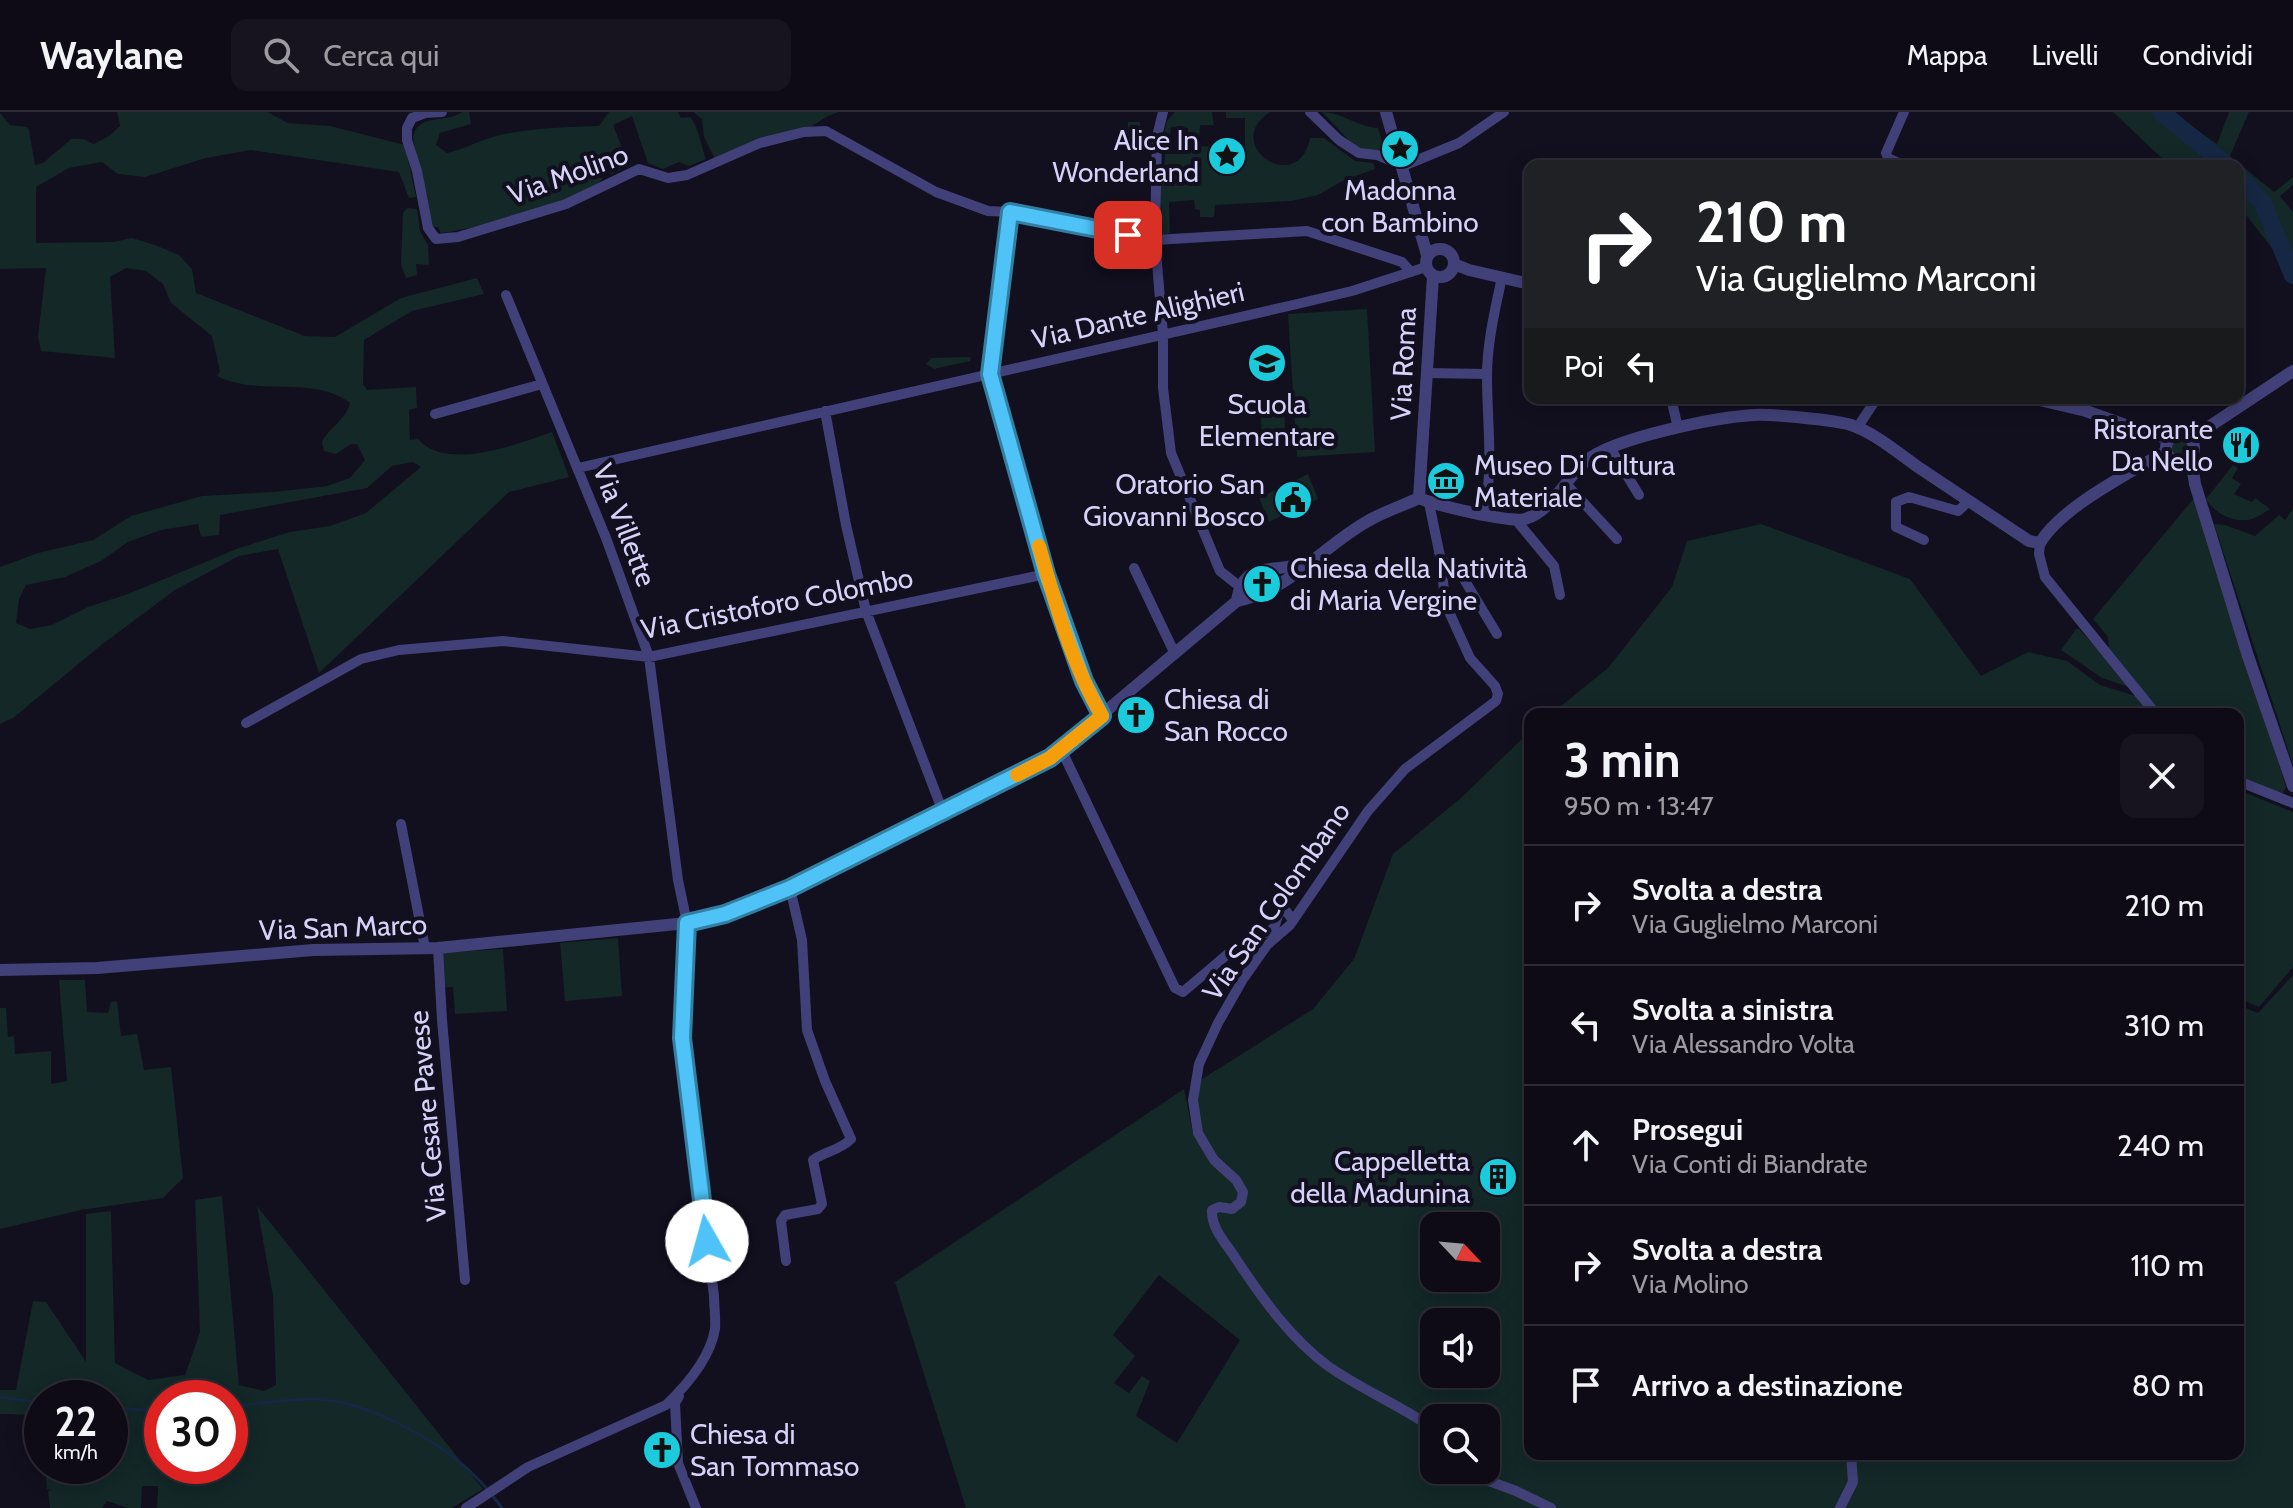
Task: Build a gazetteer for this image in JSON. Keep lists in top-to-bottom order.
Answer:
{
  "streets": {
    "street": [
      "Via Molino",
      "Via Dante Alighieri",
      "Via Roma",
      "Via Villette",
      "Via Cristoforo Colombo",
      "Via San Colombano",
      "Via San Marco",
      "Via Cesare Pavese"
    ]
  },
  "crossings": [
    ["Via Molino", "Via Dante Alighieri"],
    ["Via Dante Alighieri", "Via Roma"],
    ["Via Dante Alighieri", "Via Villette"],
    ["Via Villette", "Via Cristoforo Colombo"],
    ["Via Villette", "Via San Marco"],
    ["Via San Marco", "Via Cesare Pavese"]
  ],
  "places": {
    "place": ["Madonna con Bambino", "Alice In Wonderland"],
    "school or university": ["Scuola Elementare"],
    "restaurant": ["Ristorante Da Nello"],
    "museum": ["Museo Di Cultura Materiale"],
    "public building": ["Oratorio San Giovanni Bosco"],
    "church": ["Chiesa della Natività di Maria Vergine", "Chiesa di San Rocco", "Chiesa di San Tommaso"],
    "building": ["Cappelletta della Madunina"]
  },
  "north": "bottom right",
  "page": {
    "header": "Waylane",
    "search": "Cerca qui",
    "nav": ["Mappa", "Livelli", "Condividi"],
    "turn": ["210 m", "Via Guglielmo Marconi"],
    "then": "Poi",
    "heading": ["3 min", "950 m · 13:47"],
    "list": [
      {
        "name": "Svolta a destra",
        "note": "Via Guglielmo Marconi",
        "value": "210 m"
      },
      {
        "name": "Svolta a sinistra",
        "note": "Via Alessandro Volta",
        "value": "310 m"
      },
      {
        "name": "Prosegui",
        "note": "Via Conti di Biandrate",
        "value": "240 m"
      },
      {
        "name": "Svolta a destra",
        "note": "Via Molino",
        "value": "110 m"
      },
      {
        "name": "Arrivo a destinazione",
        "value": "80 m"
      }
    ],
    "speed": "22 km/h",
    "limit": "30"
  }
}
